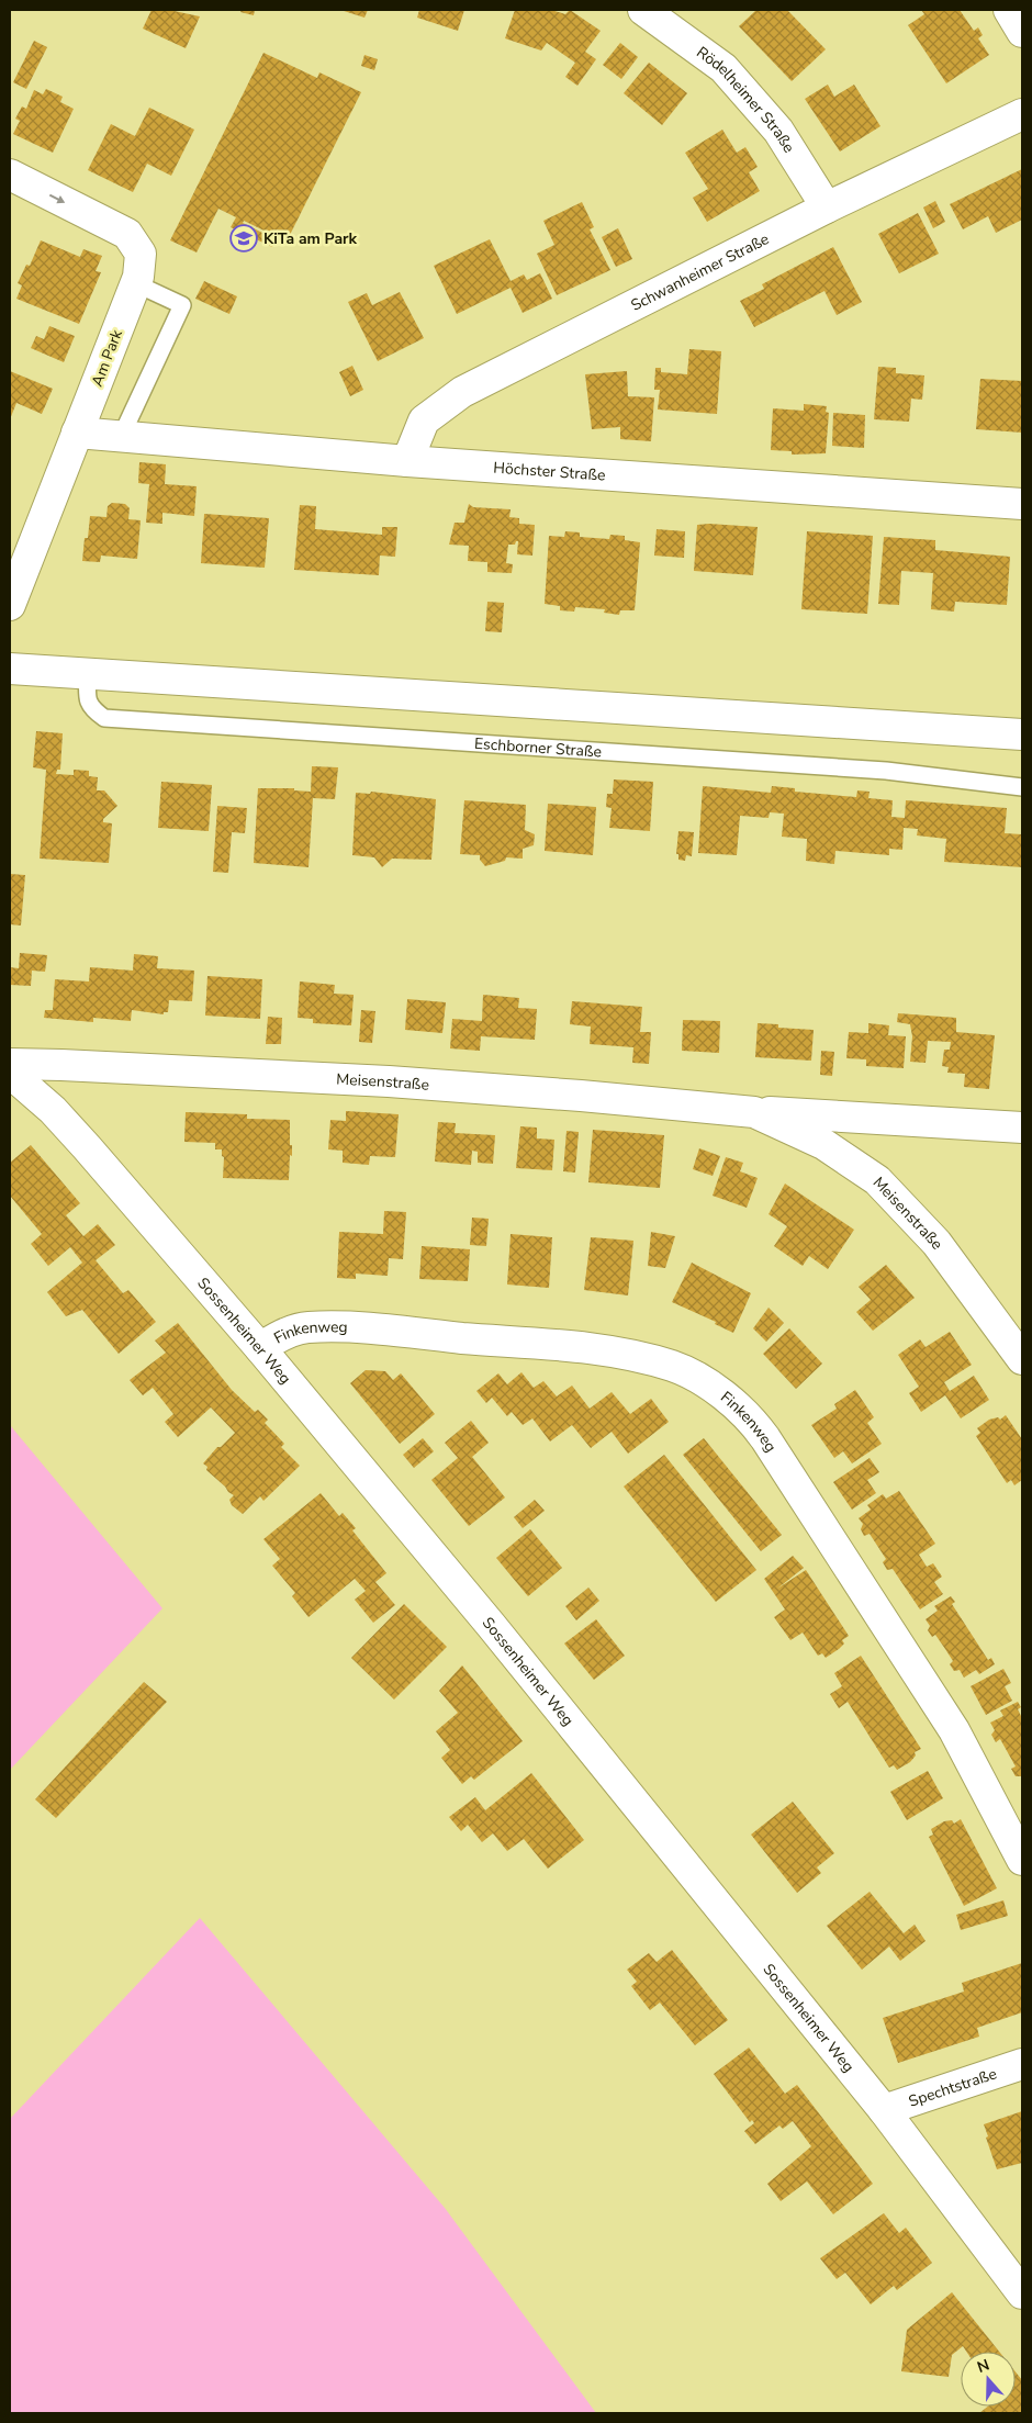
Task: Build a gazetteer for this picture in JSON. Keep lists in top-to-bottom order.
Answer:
{
  "streets": {
    "street": [
      "Rödelheimer Straße",
      "Schwanheimer Straße",
      "Am Park",
      "Höchster Straße",
      "Meisenstraße",
      "Sossenheimer Weg",
      "Finkenweg",
      "Spechtstraße"
    ],
    "lane": ["Eschborner Straße"]
  },
  "crossings": [
    ["Rödelheimer Straße", "Schwanheimer Straße"],
    ["Schwanheimer Straße", "Höchster Straße"],
    ["Am Park", "Höchster Straße"],
    ["Sossenheimer Weg", "Finkenweg"],
    ["Sossenheimer Weg", "Spechtstraße"]
  ],
  "places": {
    "school or university": ["KiTa am Park"]
  },
  "north": "top"
}
